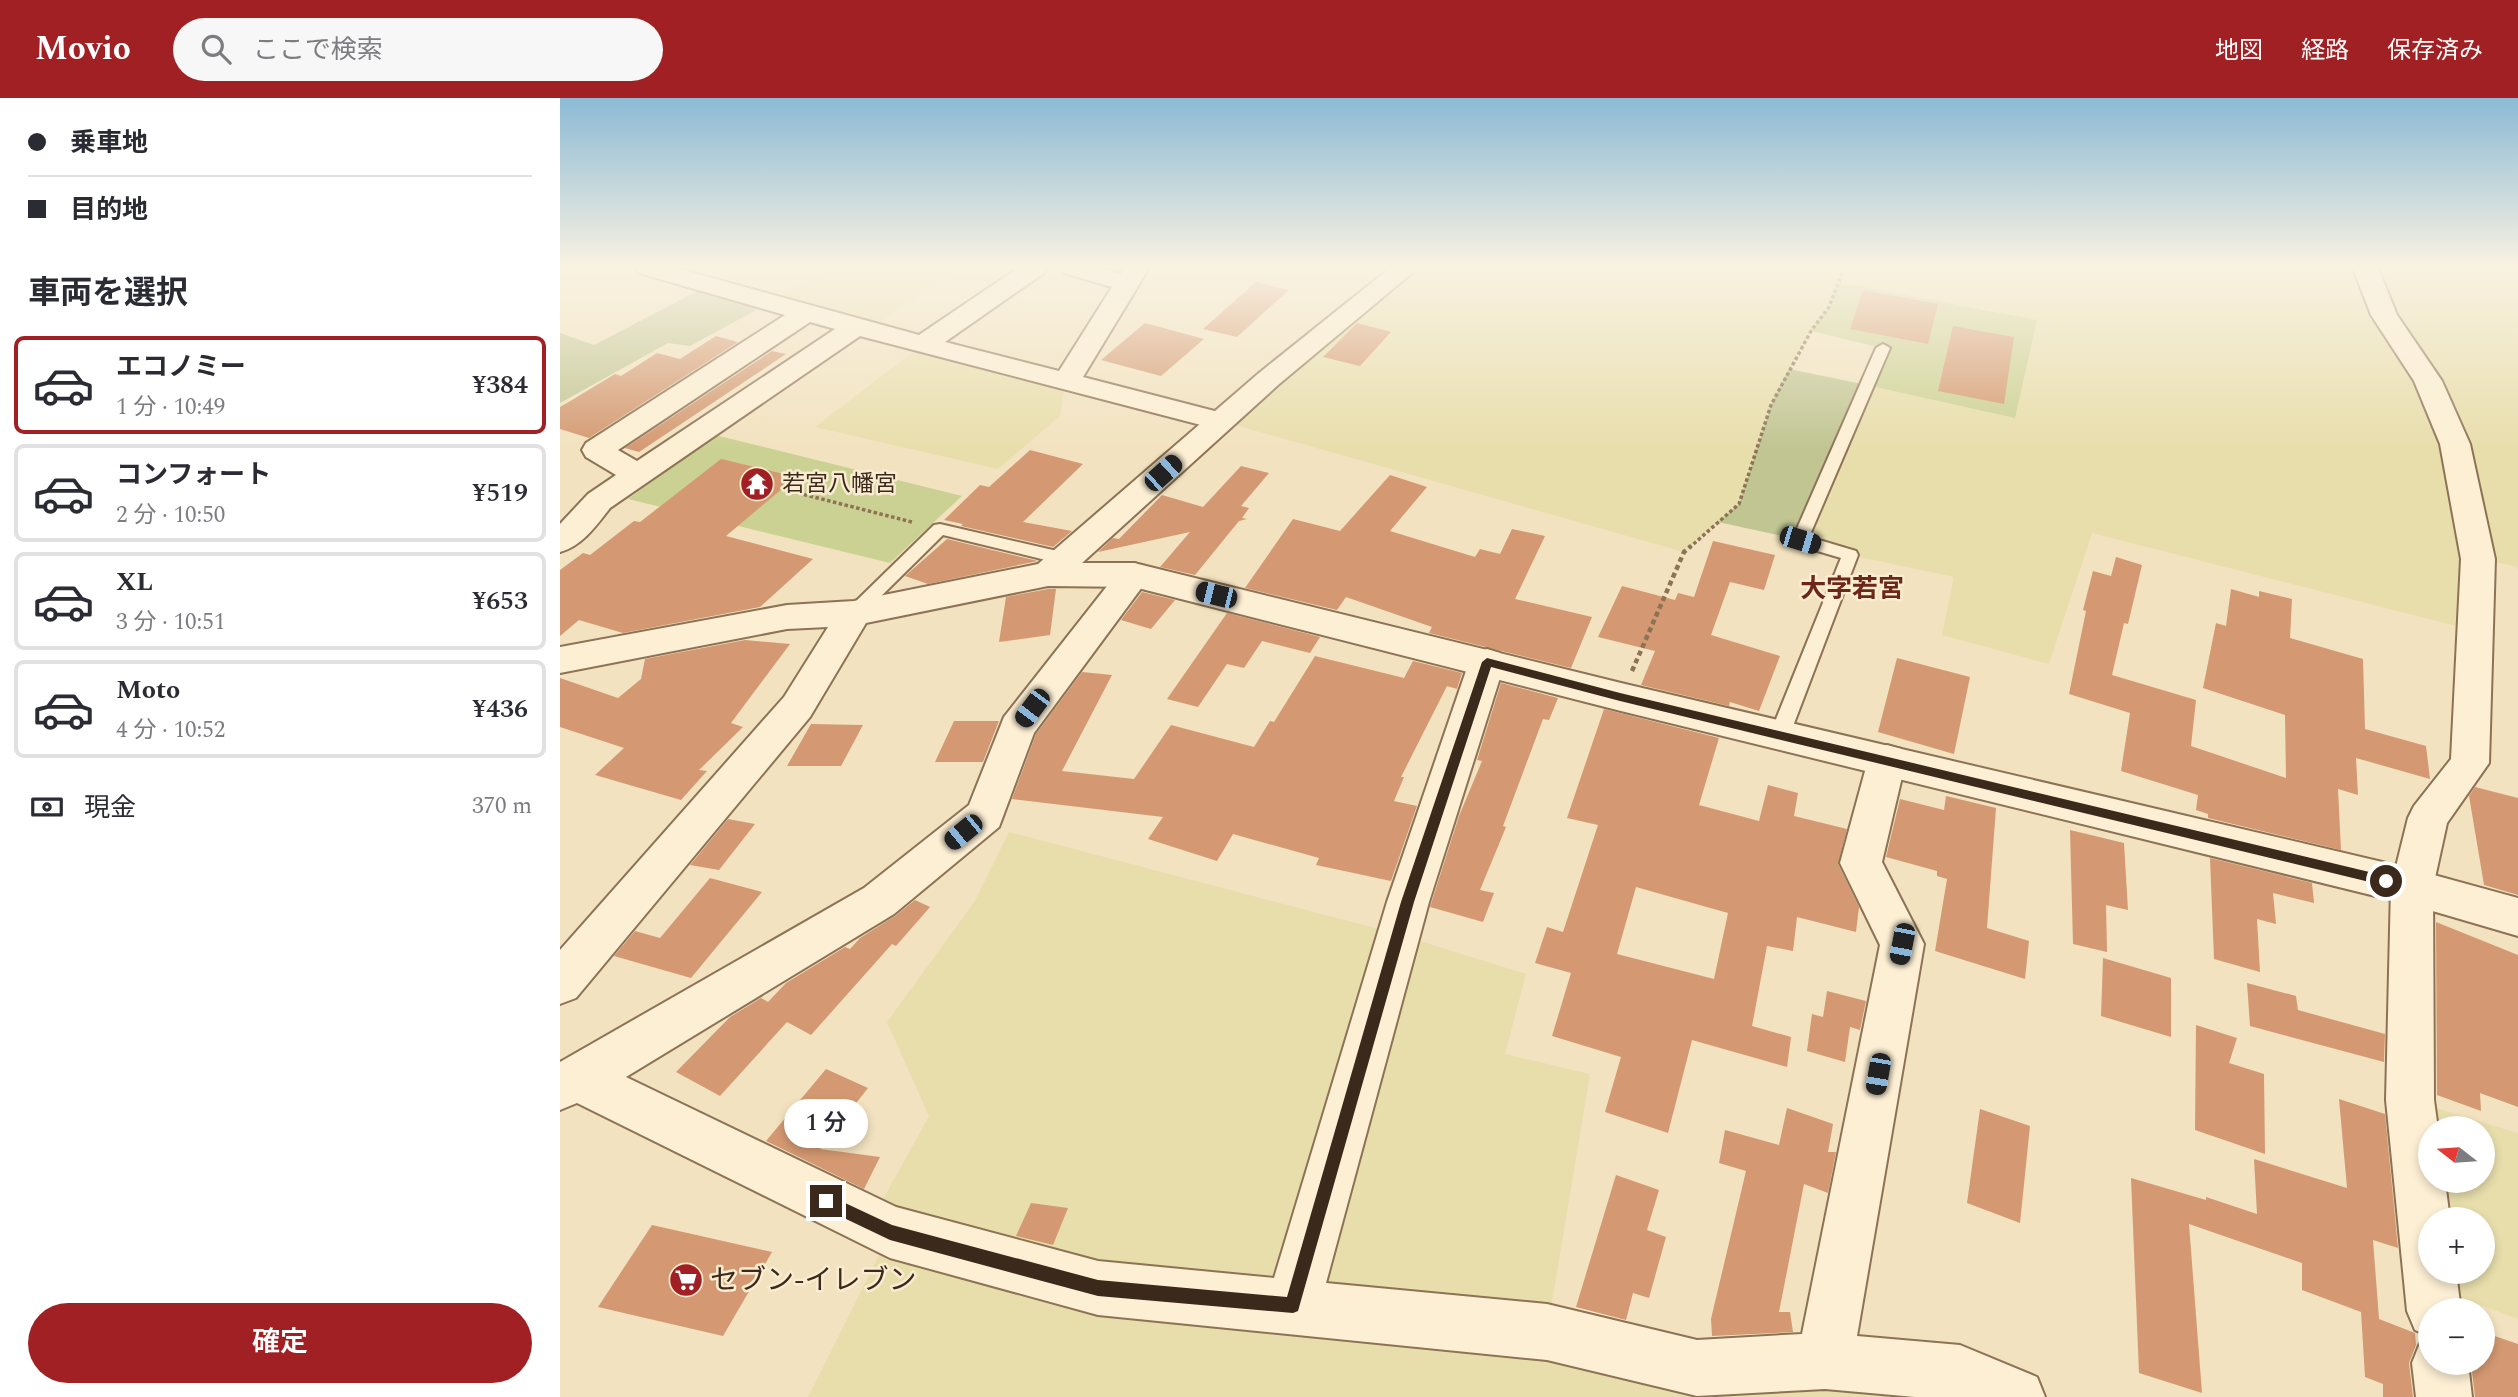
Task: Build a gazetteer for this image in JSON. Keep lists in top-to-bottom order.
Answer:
{
  "districts": ["大字若宮"],
  "places": {
    "temple": ["若宮八幡宮"],
    "supermarket": ["セブン-イレブン"]
  },
  "north": "left",
  "page": {
    "header": "Movio",
    "search": "ここで検索",
    "nav": ["地図", "経路", "保存済み"],
    "banner": ["乗車地", "目的地"],
    "heading": "車両を選択",
    "list": [
      {
        "name": "エコノミー",
        "note": "1 分 · 10:49",
        "value": "¥384"
      },
      {
        "name": "コンフォート",
        "note": "2 分 · 10:50",
        "value": "¥519"
      },
      {
        "name": "XL",
        "note": "3 分 · 10:51",
        "value": "¥653"
      },
      {
        "name": "Moto",
        "note": "4 分 · 10:52",
        "value": "¥436"
      }
    ],
    "pay": ["現金", "370 m"],
    "bubble": "1 分",
    "map_buttons": ["+", "−"],
    "buttons": "確定"
  }
}
